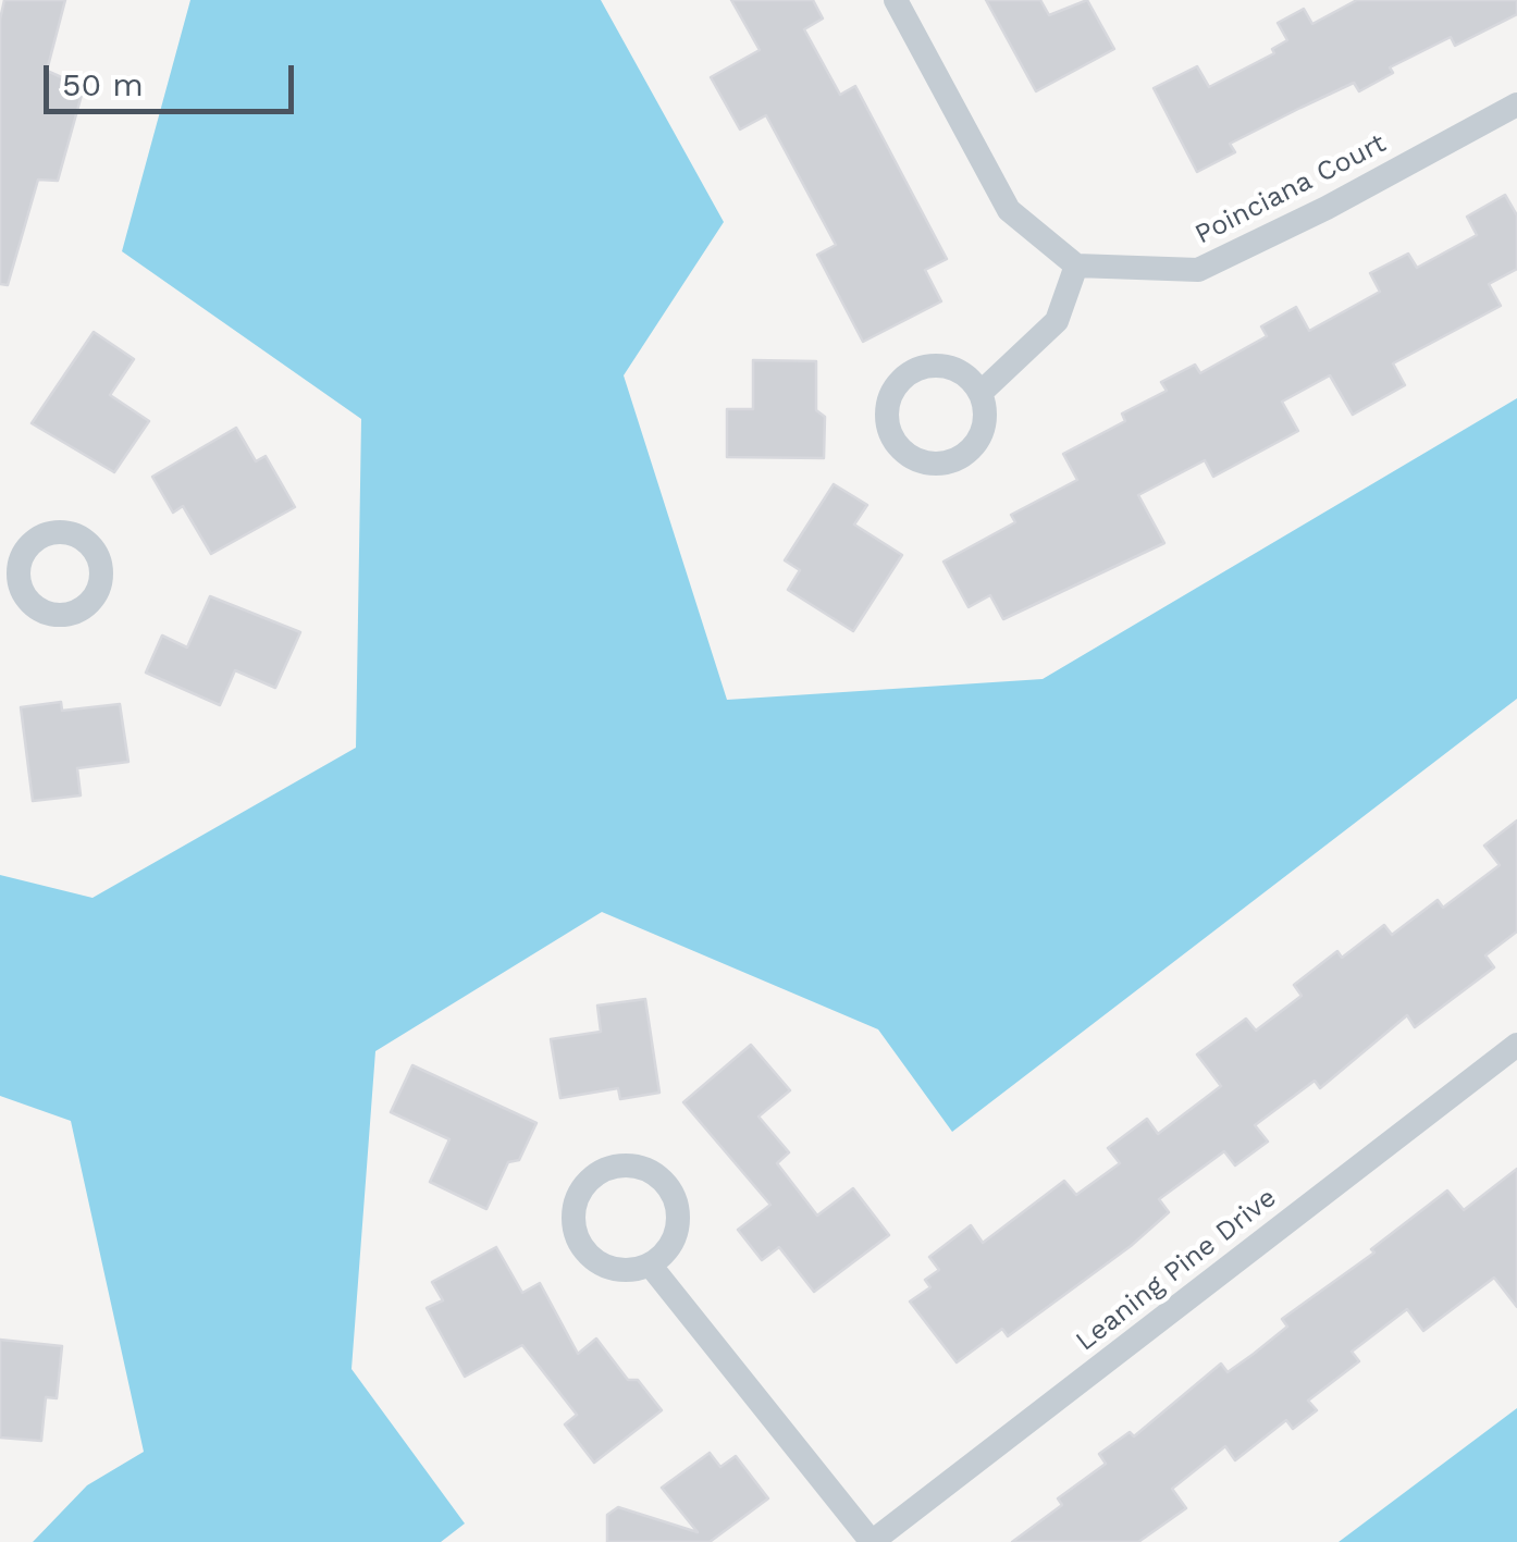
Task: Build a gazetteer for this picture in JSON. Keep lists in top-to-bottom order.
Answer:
{
  "streets": {
    "street": ["Poinciana Court", "Leaning Pine Drive"]
  },
  "scale_bar": "50 m"
}
